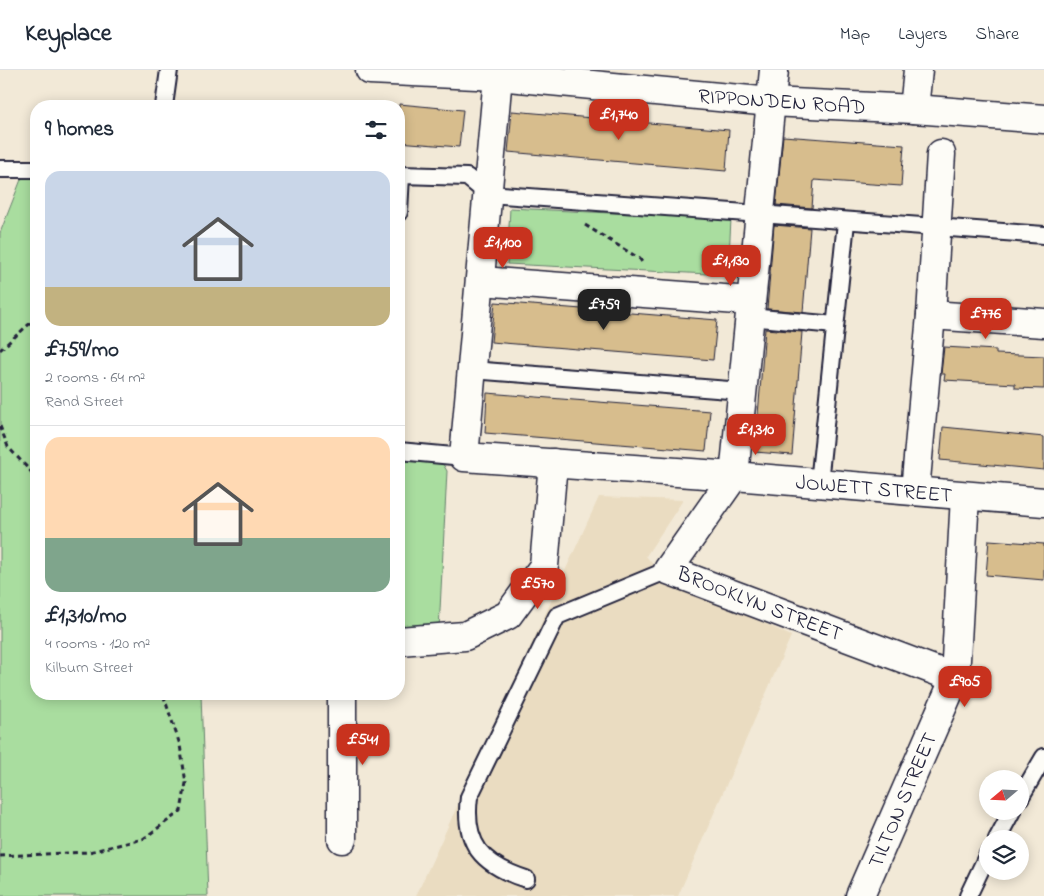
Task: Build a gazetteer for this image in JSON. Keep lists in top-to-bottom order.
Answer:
{
  "streets": {
    "street": [
      "RIPPONDEN ROAD",
      "JOWETT STREET",
      "BROOKLYN STREET",
      "TILTON STREET"
    ]
  },
  "crossings": [
    ["JOWETT STREET", "BROOKLYN STREET"],
    ["JOWETT STREET", "TILTON STREET"],
    ["BROOKLYN STREET", "TILTON STREET"]
  ],
  "north": "left",
  "page": {
    "header": "Keyplace",
    "nav": ["Map", "Layers", "Share"],
    "price": [
      "£1,740",
      "£1,100",
      "£1,130",
      "£759",
      "£776",
      "£1,310",
      "£570",
      "£905",
      "£541"
    ],
    "heading": "9 homes",
    "list": [
      {
        "name": "£759/mo",
        "note": "2 rooms · 64 m² · Rand Street"
      },
      {
        "name": "£1,310/mo",
        "note": "4 rooms · 120 m² · Kilburn Street"
      }
    ]
  }
}
